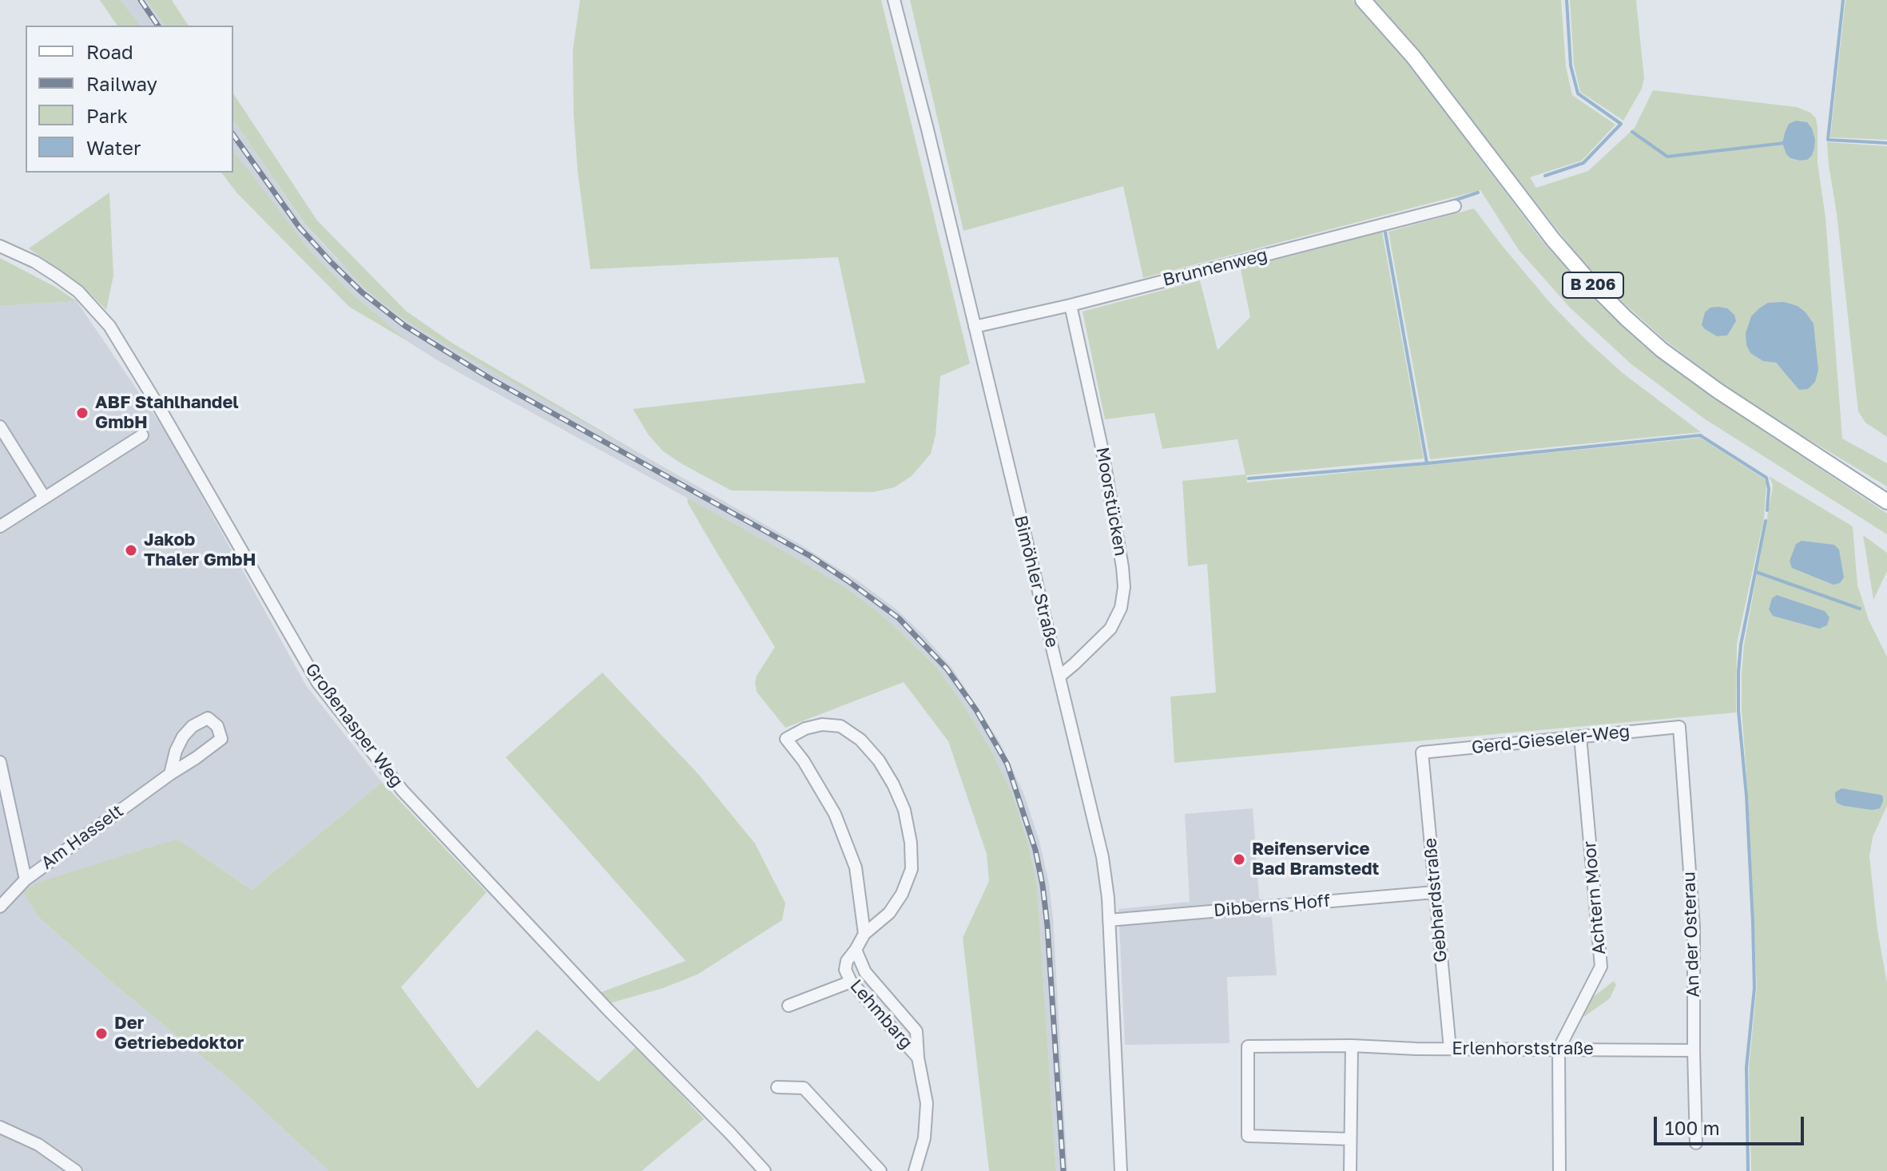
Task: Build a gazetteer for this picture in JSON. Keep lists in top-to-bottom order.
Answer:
{
  "streets": {
    "main road": ["B 206"],
    "street": [
      "Brunnenweg",
      "Moorstücken",
      "Bimöhler Straße",
      "Großenasper Weg",
      "Gerd-Gieseler-Weg",
      "Am Hasselt",
      "Achtern Moor",
      "Gebhardstraße",
      "Dibberns Hoff",
      "An der Osterau",
      "Lehmbarg",
      "Erlenhorststraße"
    ]
  },
  "crossings": [
    ["Brunnenweg", "Moorstücken"],
    ["Brunnenweg", "Bimöhler Straße"],
    ["Moorstücken", "Bimöhler Straße"],
    ["Bimöhler Straße", "Dibberns Hoff"],
    ["Gerd-Gieseler-Weg", "Achtern Moor"],
    ["Gerd-Gieseler-Weg", "Gebhardstraße"],
    ["Gerd-Gieseler-Weg", "An der Osterau"],
    ["Achtern Moor", "Erlenhorststraße"],
    ["Gebhardstraße", "Dibberns Hoff"],
    ["Gebhardstraße", "Erlenhorststraße"],
    ["An der Osterau", "Erlenhorststraße"]
  ],
  "places": [
    "ABF Stahlhandel GmbH",
    "Jakob Thaler GmbH",
    "Reifenservice Bad Bramstedt",
    "Der Getriebedoktor"
  ],
  "legend": [
    "Road",
    "Railway",
    "Park",
    "Water"
  ],
  "scale_bar": "100 m"
}
